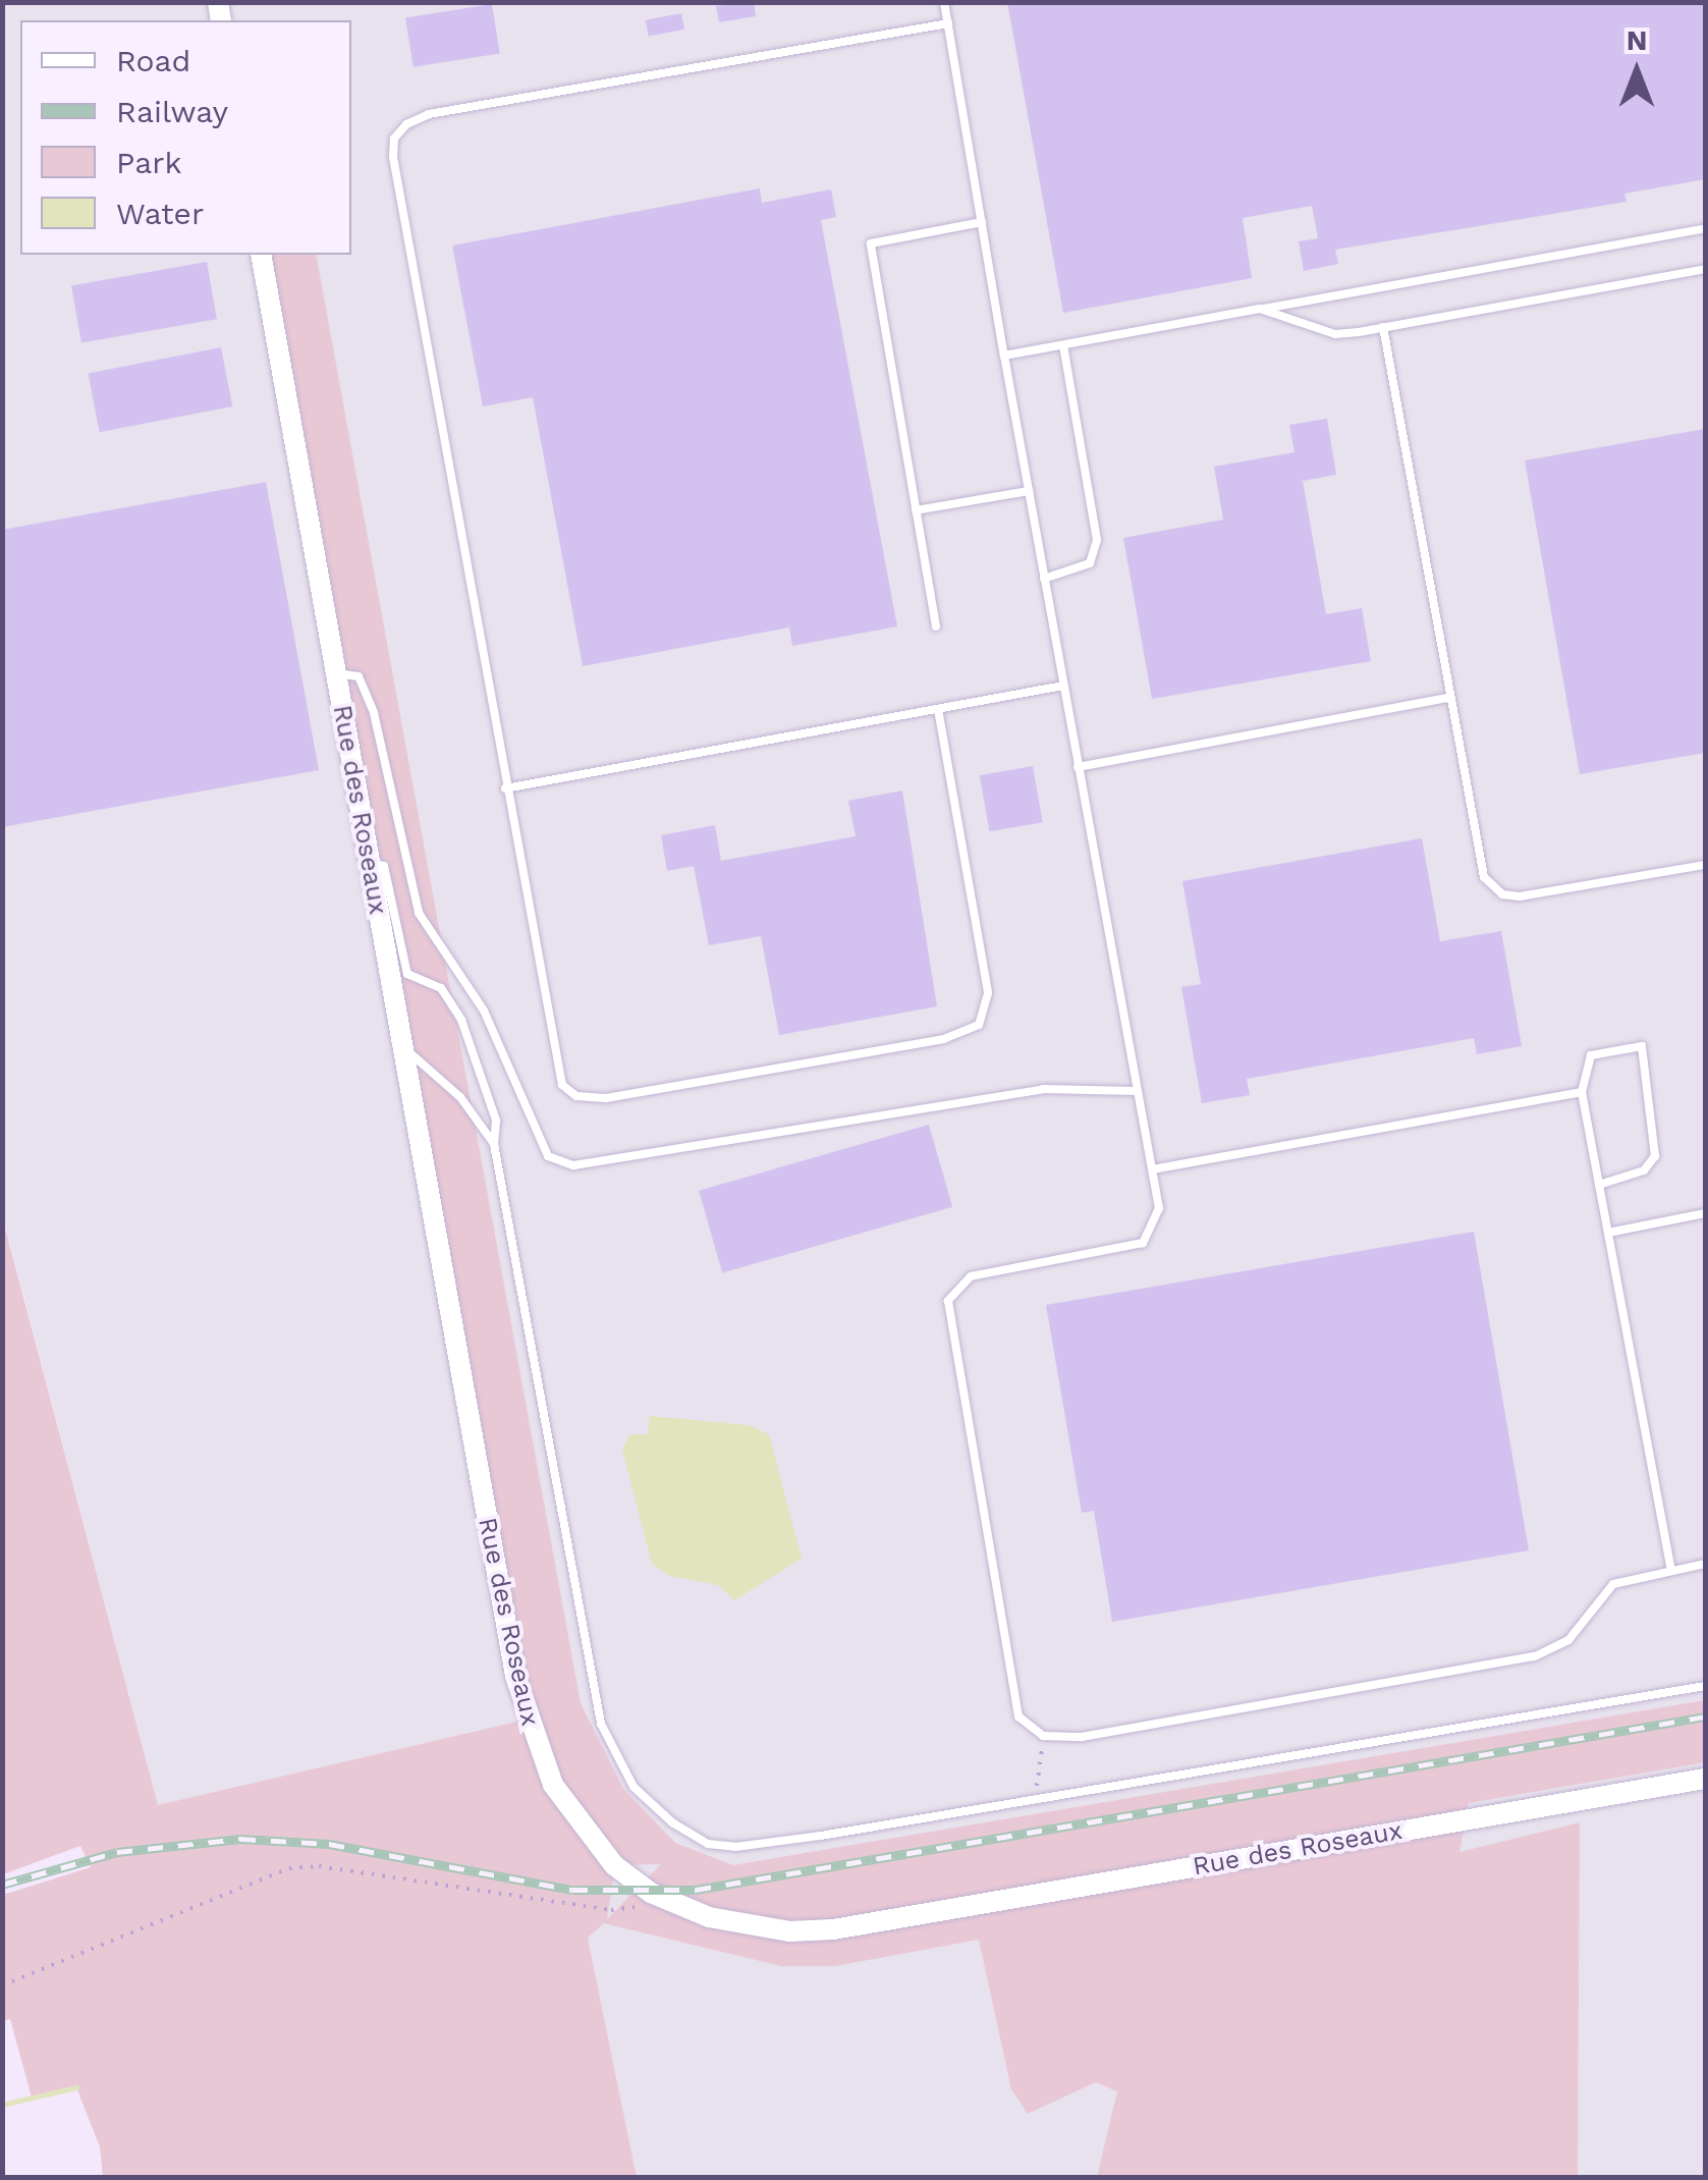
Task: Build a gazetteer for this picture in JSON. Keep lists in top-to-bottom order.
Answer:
{
  "streets": {
    "street": ["Rue des Roseaux"]
  },
  "legend": [
    "Road",
    "Railway",
    "Park",
    "Water"
  ],
  "north": "top"
}
